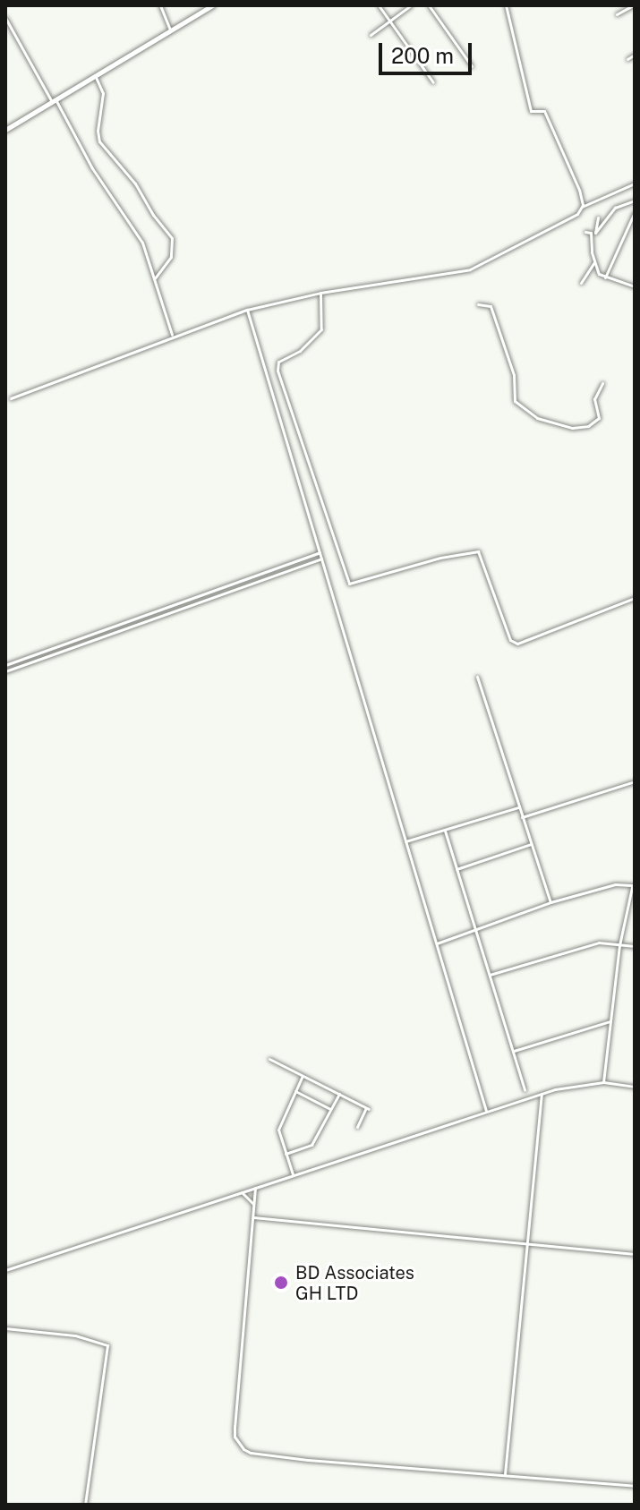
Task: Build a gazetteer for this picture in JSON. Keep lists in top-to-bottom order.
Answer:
{
  "places": ["BD Associates GH LTD"],
  "scale_bar": "200 m"
}
